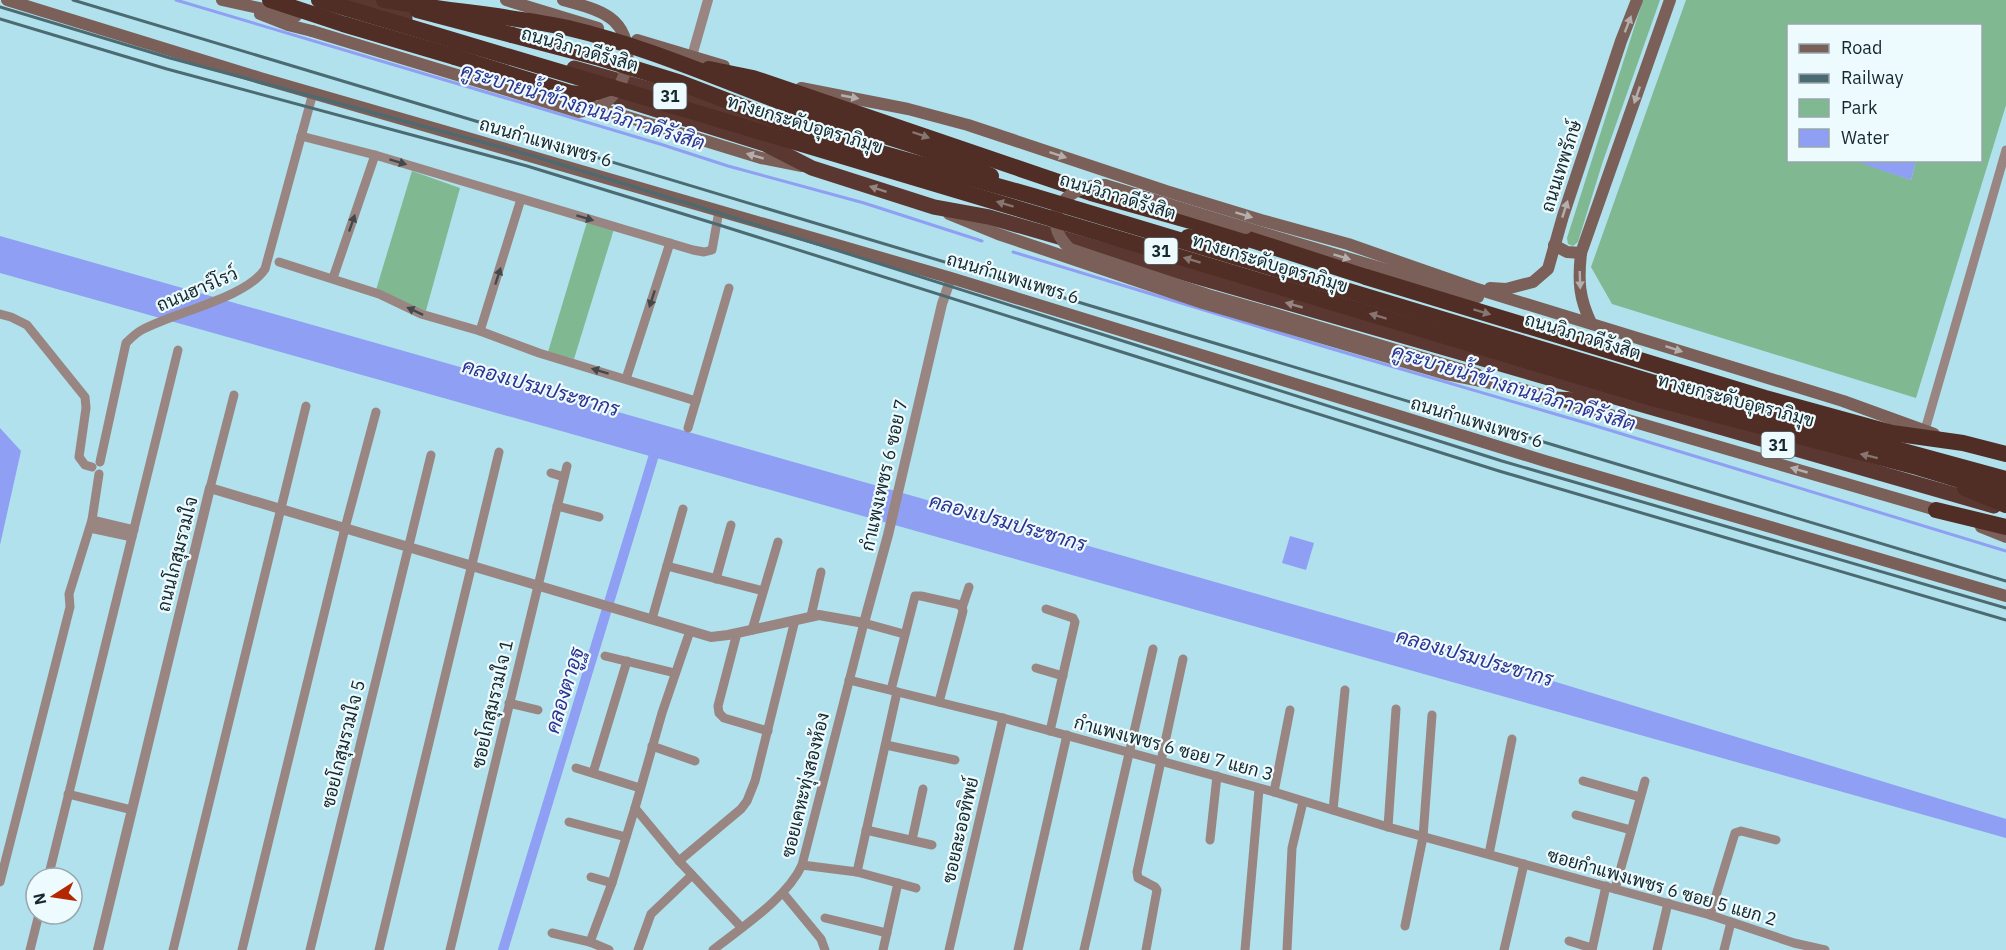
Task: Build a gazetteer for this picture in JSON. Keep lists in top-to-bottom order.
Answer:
{
  "streets": {
    "highway": ["ถนนวิภาวดีรังสิต", "31", "ทางยกระดับอุตราภิมุข"],
    "main road": ["ถนนกำแพงเพชร 6", "ถนนเทพรักษ์"],
    "street": [
      "ถนนฮาร์โรว์",
      "กำแพงเพชร 6 ซอย 7",
      "ถนนโกสุมรวมใจ",
      "ซอยโกสุมรวมใจ 1",
      "ซอยโกสุมรวมใจ 5",
      "กำแพงเพชร 6 ซอย 7 แยก 3",
      "ซอยเคหะทุ่งสองห้อง",
      "ซอยละออทิพย์",
      "ซอยกำแพงเพชร 6 ซอย 5 แยก 2"
    ]
  },
  "crossings": [
    ["ถนนวิภาวดีรังสิต", "ทางยกระดับอุตราภิมุข"],
    ["ถนนวิภาวดีรังสิต", "ถนนเทพรักษ์"],
    ["ถนนกำแพงเพชร 6", "ถนนฮาร์โรว์"],
    ["ถนนกำแพงเพชร 6", "กำแพงเพชร 6 ซอย 7"],
    ["กำแพงเพชร 6 ซอย 7", "ถนนโกสุมรวมใจ"],
    ["กำแพงเพชร 6 ซอย 7", "กำแพงเพชร 6 ซอย 7 แยก 3"],
    ["กำแพงเพชร 6 ซอย 7", "ซอยเคหะทุ่งสองห้อง"],
    ["ถนนโกสุมรวมใจ", "ซอยโกสุมรวมใจ 1"],
    ["ถนนโกสุมรวมใจ", "ซอยโกสุมรวมใจ 5"],
    ["กำแพงเพชร 6 ซอย 7 แยก 3", "ซอยเคหะทุ่งสองห้อง"],
    ["กำแพงเพชร 6 ซอย 7 แยก 3", "ซอยละออทิพย์"],
    ["กำแพงเพชร 6 ซอย 7 แยก 3", "ซอยกำแพงเพชร 6 ซอย 5 แยก 2"]
  ],
  "water": ["คูระบายน้ำข้างถนนวิภาวดีรังสิต", "คลองเปรมประชากร", "คลองตาอูฐ"],
  "legend": [
    "Road",
    "Railway",
    "Park",
    "Water"
  ],
  "north": "left"
}
